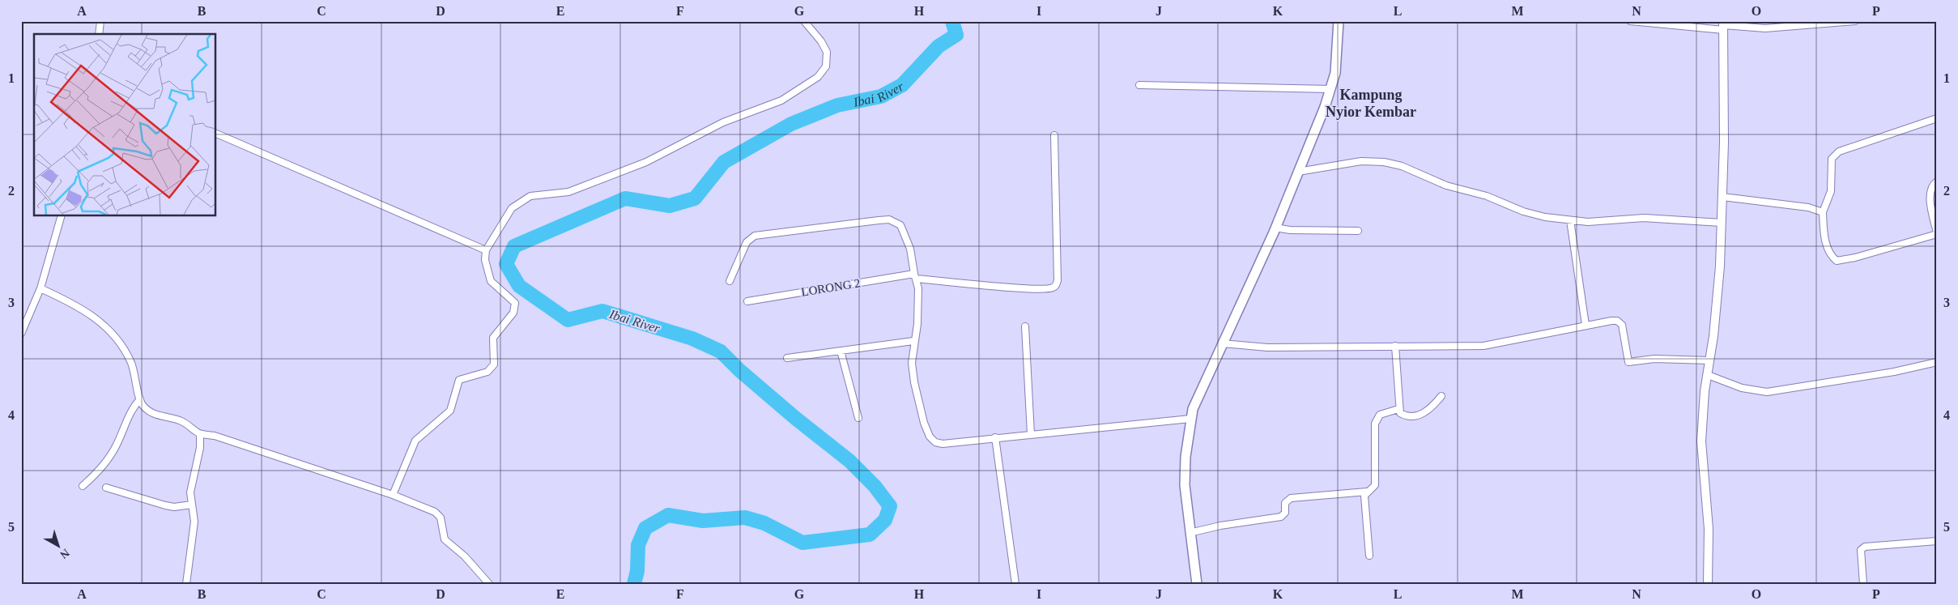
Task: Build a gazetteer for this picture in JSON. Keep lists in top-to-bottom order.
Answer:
{
  "streets": {
    "street": ["LORONG 2"]
  },
  "districts": ["Kampung Nyior Kembar"],
  "water": ["Ibai River"],
  "north": "bottom right",
  "grid": {
    "columns": [
      "A",
      "B",
      "C",
      "D",
      "E",
      "F",
      "G",
      "H",
      "I",
      "J",
      "K",
      "L",
      "M",
      "N",
      "O",
      "P"
    ],
    "rows": [
      "1",
      "2",
      "3",
      "4",
      "5"
    ]
  }
}
